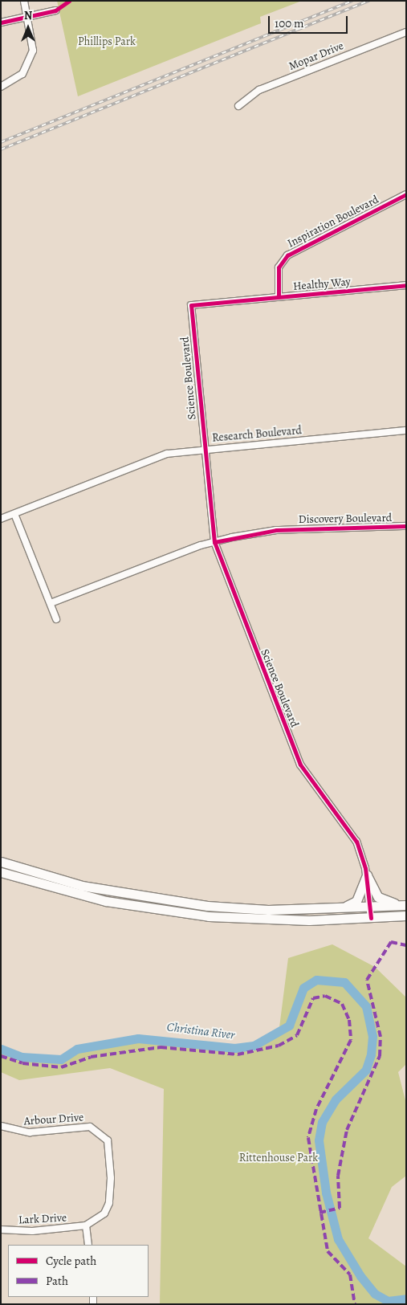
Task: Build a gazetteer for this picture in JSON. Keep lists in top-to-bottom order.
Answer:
{
  "streets": {
    "street": [
      "Mopar Drive",
      "Inspiration Boulevard",
      "Healthy Way",
      "Science Boulevard",
      "Research Boulevard",
      "Discovery Boulevard",
      "Arbour Drive",
      "Lark Drive"
    ]
  },
  "crossings": [
    ["Inspiration Boulevard", "Healthy Way"],
    ["Healthy Way", "Science Boulevard"],
    ["Science Boulevard", "Research Boulevard"],
    ["Science Boulevard", "Discovery Boulevard"],
    ["Arbour Drive", "Lark Drive"]
  ],
  "water": ["Christina River"],
  "parks": ["Phillips Park", "Rittenhouse Park"],
  "legend": ["Cycle path", "Path"],
  "scale_bar": "100 m",
  "north": "top"
}
